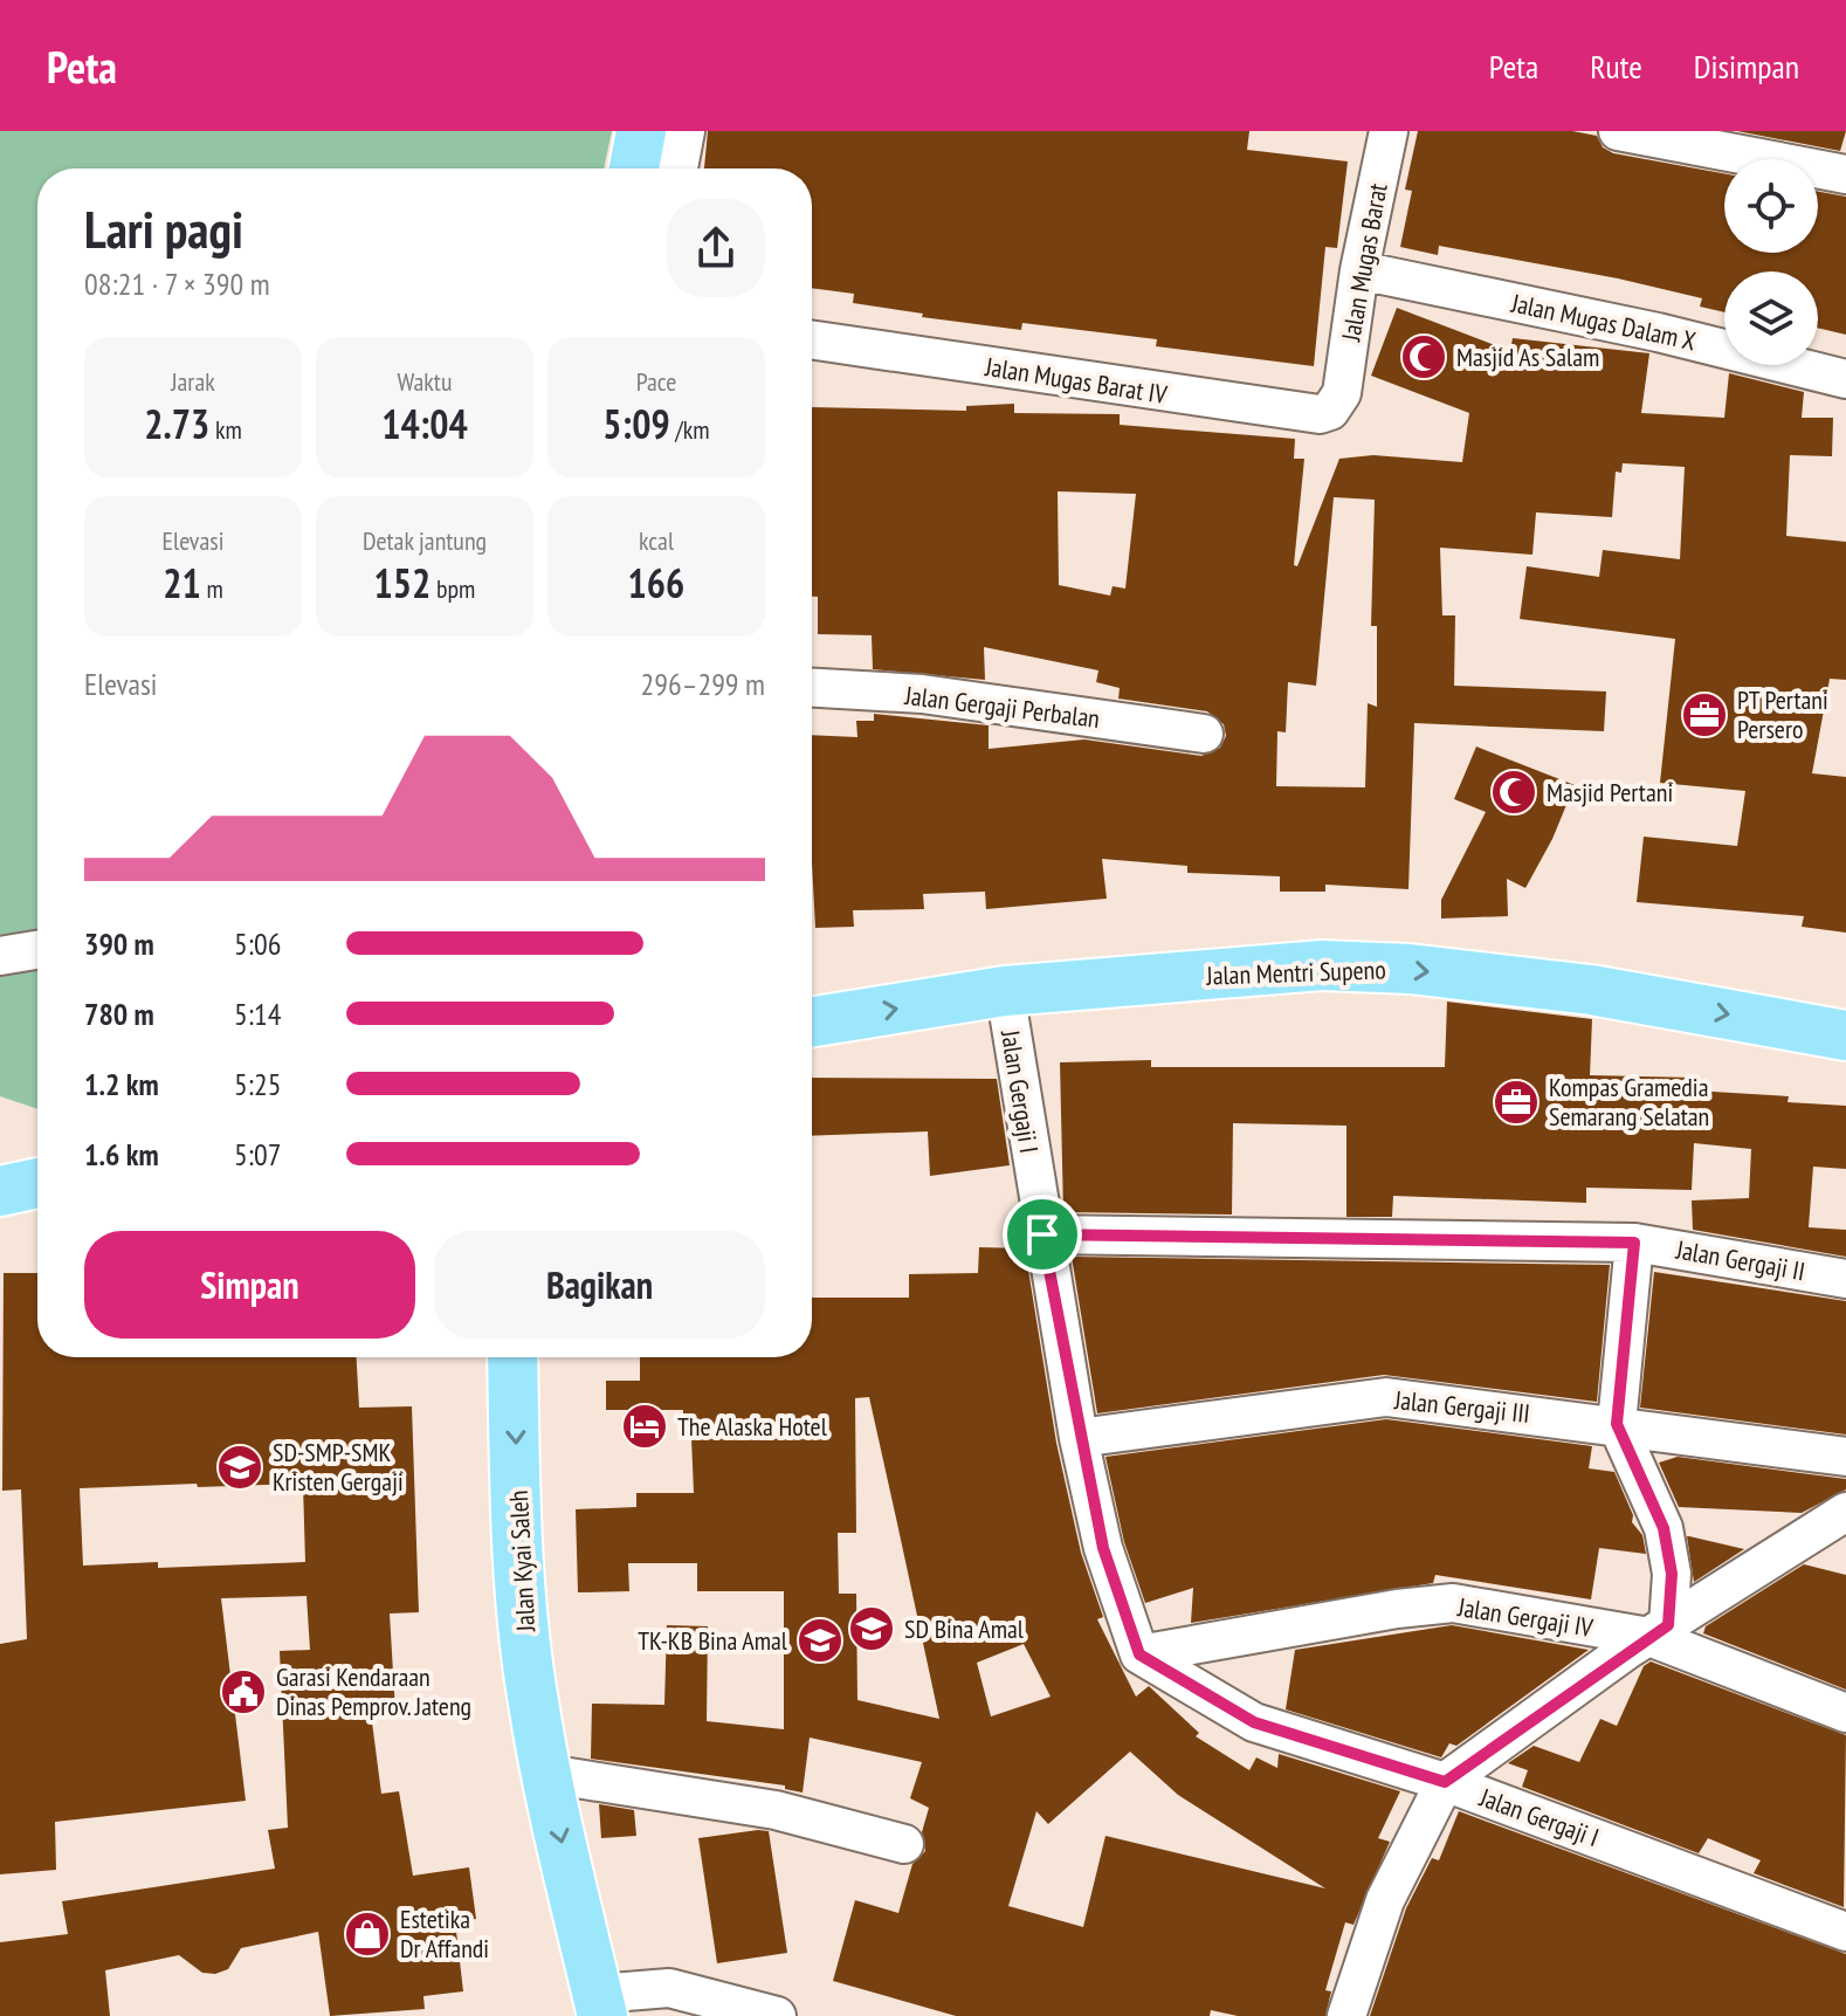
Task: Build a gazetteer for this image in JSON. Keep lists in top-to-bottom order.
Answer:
{
  "streets": {
    "main road": ["Jalan Mentri Supeno", "Jalan Kyai Saleh"],
    "street": [
      "Jalan Mugas Barat",
      "Jalan Mugas Dalam X",
      "Jalan Mugas Barat IV",
      "Jalan Gergaji Perbalan",
      "Jalan Gergaji I",
      "Jalan Gergaji II",
      "Jalan Gergaji III",
      "Jalan Gergaji IV"
    ]
  },
  "crossings": [
    ["Jalan Mugas Barat", "Jalan Mugas Dalam X"],
    ["Jalan Mugas Barat", "Jalan Mugas Barat IV"],
    ["Jalan Mentri Supeno", "Jalan Gergaji I"],
    ["Jalan Gergaji I", "Jalan Gergaji II"],
    ["Jalan Gergaji I", "Jalan Gergaji III"],
    ["Jalan Gergaji I", "Jalan Gergaji IV"]
  ],
  "one_way": ["Jalan Mentri Supeno", "Jalan Kyai Saleh"],
  "places": {
    "mosque": ["Masjid As Salam", "Masjid Pertani"],
    "office": ["PT Pertani Persero", "Kompas Gramedia Semarang Selatan"],
    "hotel": ["The Alaska Hotel"],
    "school or university": ["SD-SMP-SMK Kristen Gergaji", "SD Bina Amal", "TK-KB Bina Amal"],
    "public building": ["Garasi Kendaraan Dinas Pemprov. Jateng"],
    "shop": ["Estetika Dr Affandi"]
  },
  "page": {
    "header": "Peta",
    "nav": ["Peta", "Rute", "Disimpan"],
    "heading": ["Lari pagi", "08:21 · 7 × 390 m"],
    "stats": [
      ["Jarak", "2.73 km"],
      ["Waktu", "14:04"],
      ["Pace", "5:09 /km"],
      ["Elevasi", "21 m"],
      ["Detak jantung", "152 bpm"],
      ["kcal", "166"]
    ],
    "chart": ["Elevasi", "296–299 m"],
    "list": [
      {
        "name": "390 m",
        "note": "5:06"
      },
      {
        "name": "780 m",
        "note": "5:14"
      },
      {
        "name": "1.2 km",
        "note": "5:25"
      },
      {
        "name": "1.6 km",
        "note": "5:07"
      }
    ],
    "buttons": ["Simpan", "Bagikan"]
  }
}
